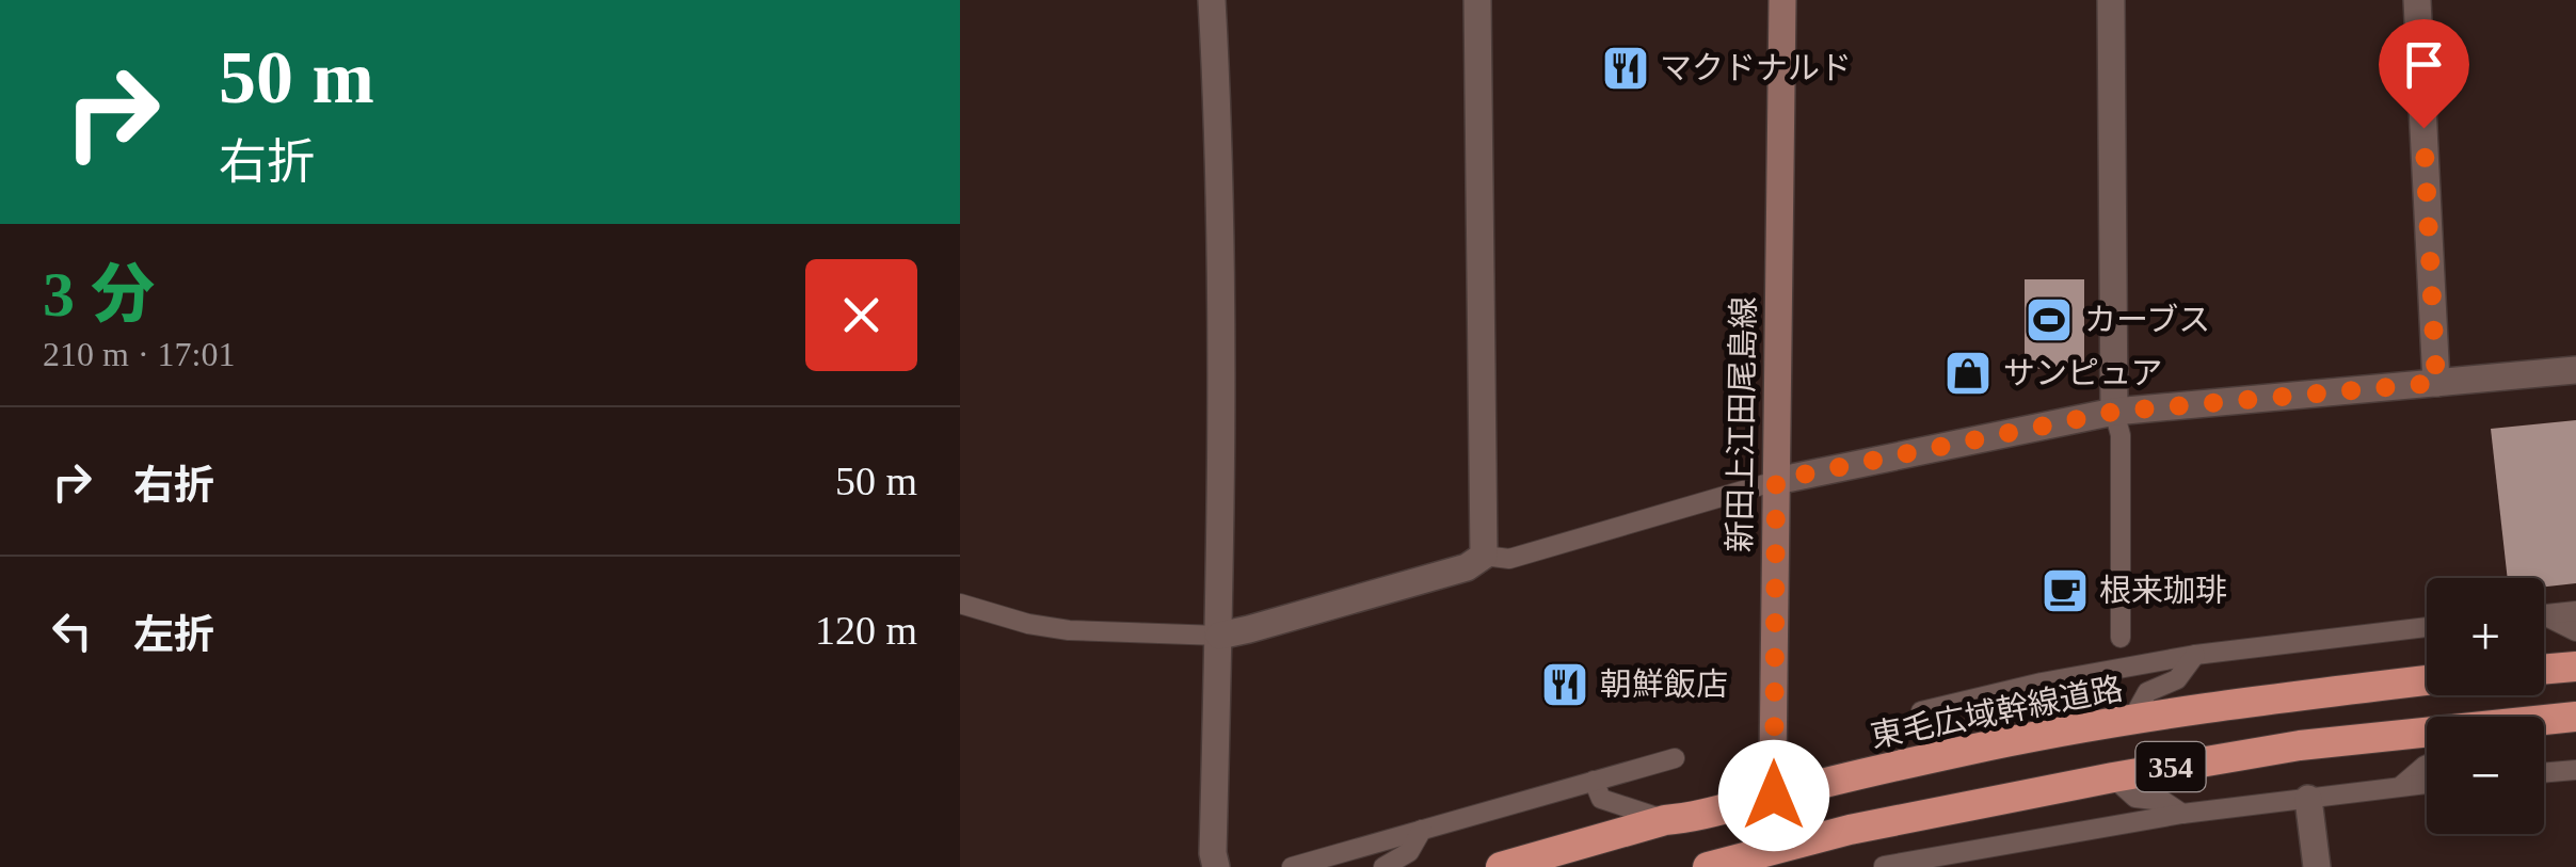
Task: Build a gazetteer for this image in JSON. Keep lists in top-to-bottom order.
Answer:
{
  "streets": {
    "highway": ["東毛広域幹線道路", "354"],
    "main road": ["新田上江田尾島線"]
  },
  "crossings": [
    ["新田上江田尾島線", "東毛広域幹線道路"],
    ["新田上江田尾島線", "354"]
  ],
  "places": {
    "restaurant": ["マクドナルド", "朝鮮飯店"],
    "sports": ["カーブス"],
    "shop": ["サンピュア"],
    "cafe": ["根来珈琲"]
  },
  "page": {
    "turn": ["50 m", "右折"],
    "heading": ["3 分", "210 m · 17:01"],
    "list": [
      {
        "name": "右折",
        "value": "50 m"
      },
      {
        "name": "左折",
        "value": "120 m"
      }
    ],
    "map_buttons": ["+", "−"]
  }
}
